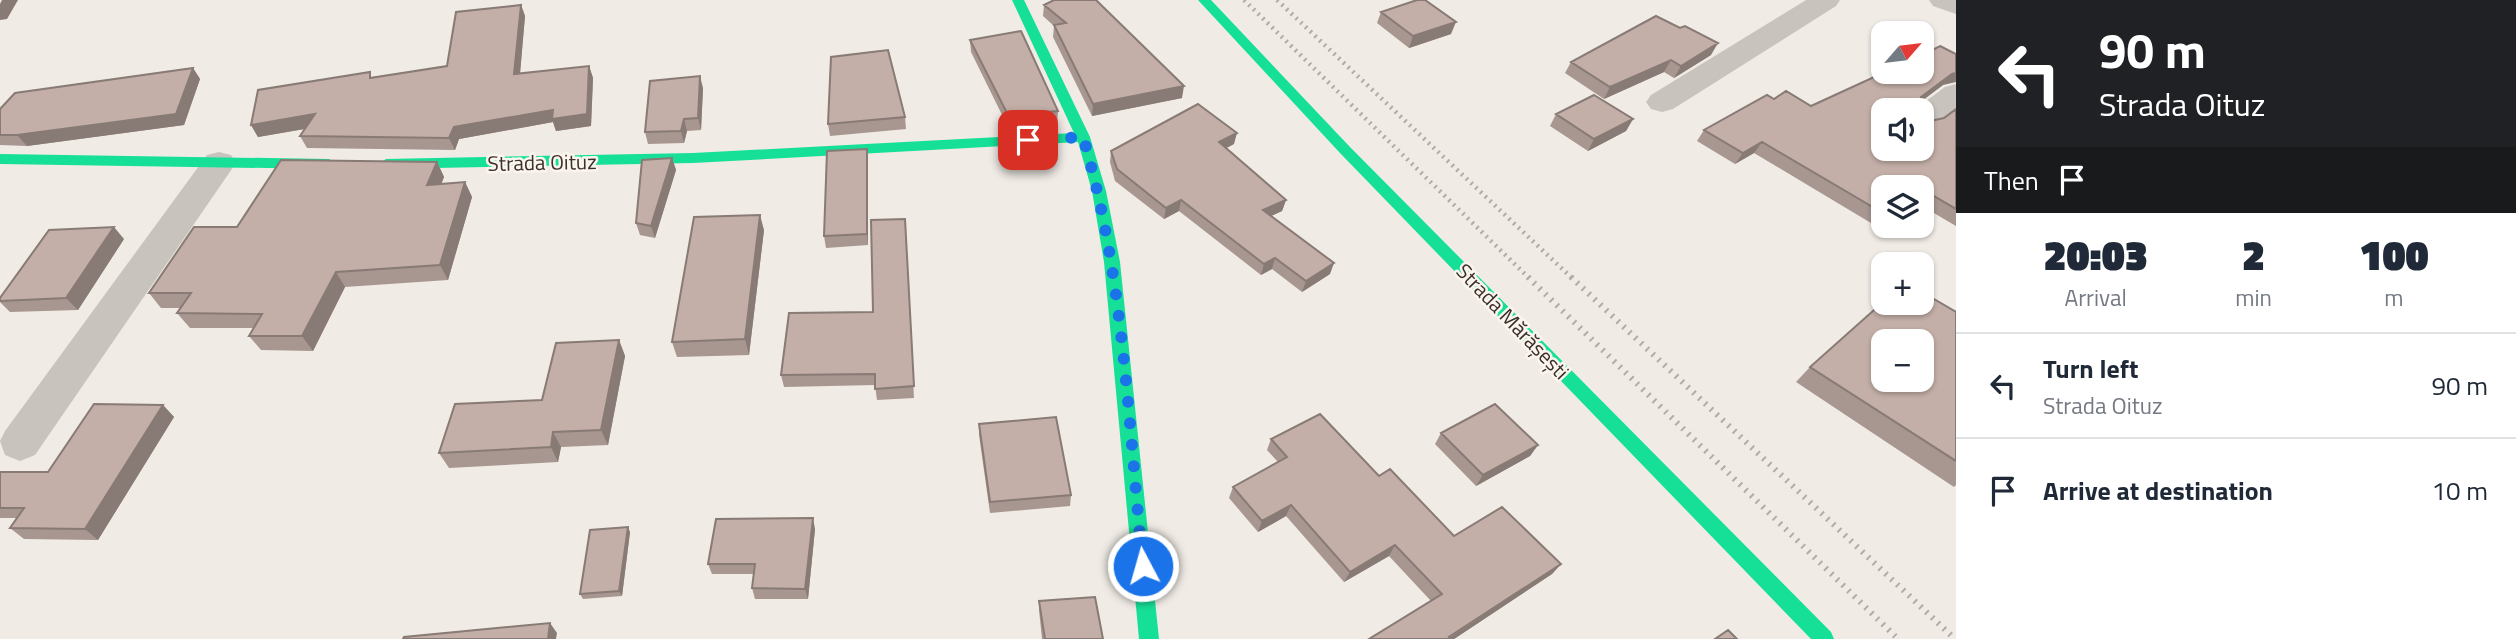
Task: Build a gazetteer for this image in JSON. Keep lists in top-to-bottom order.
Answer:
{
  "streets": {
    "street": ["Strada Oituz", "Strada Mărășești"]
  },
  "north": "top right",
  "page": {
    "turn": ["90 m", "Strada Oituz"],
    "map_buttons": ["+", "−"],
    "then": "Then",
    "eta": [
      "20:03",
      "Arrival",
      "2",
      "min",
      "100",
      "m"
    ],
    "list": [
      {
        "name": "Turn left",
        "note": "Strada Oituz",
        "value": "90 m"
      },
      {
        "name": "Arrive at destination",
        "value": "10 m"
      }
    ]
  }
}
